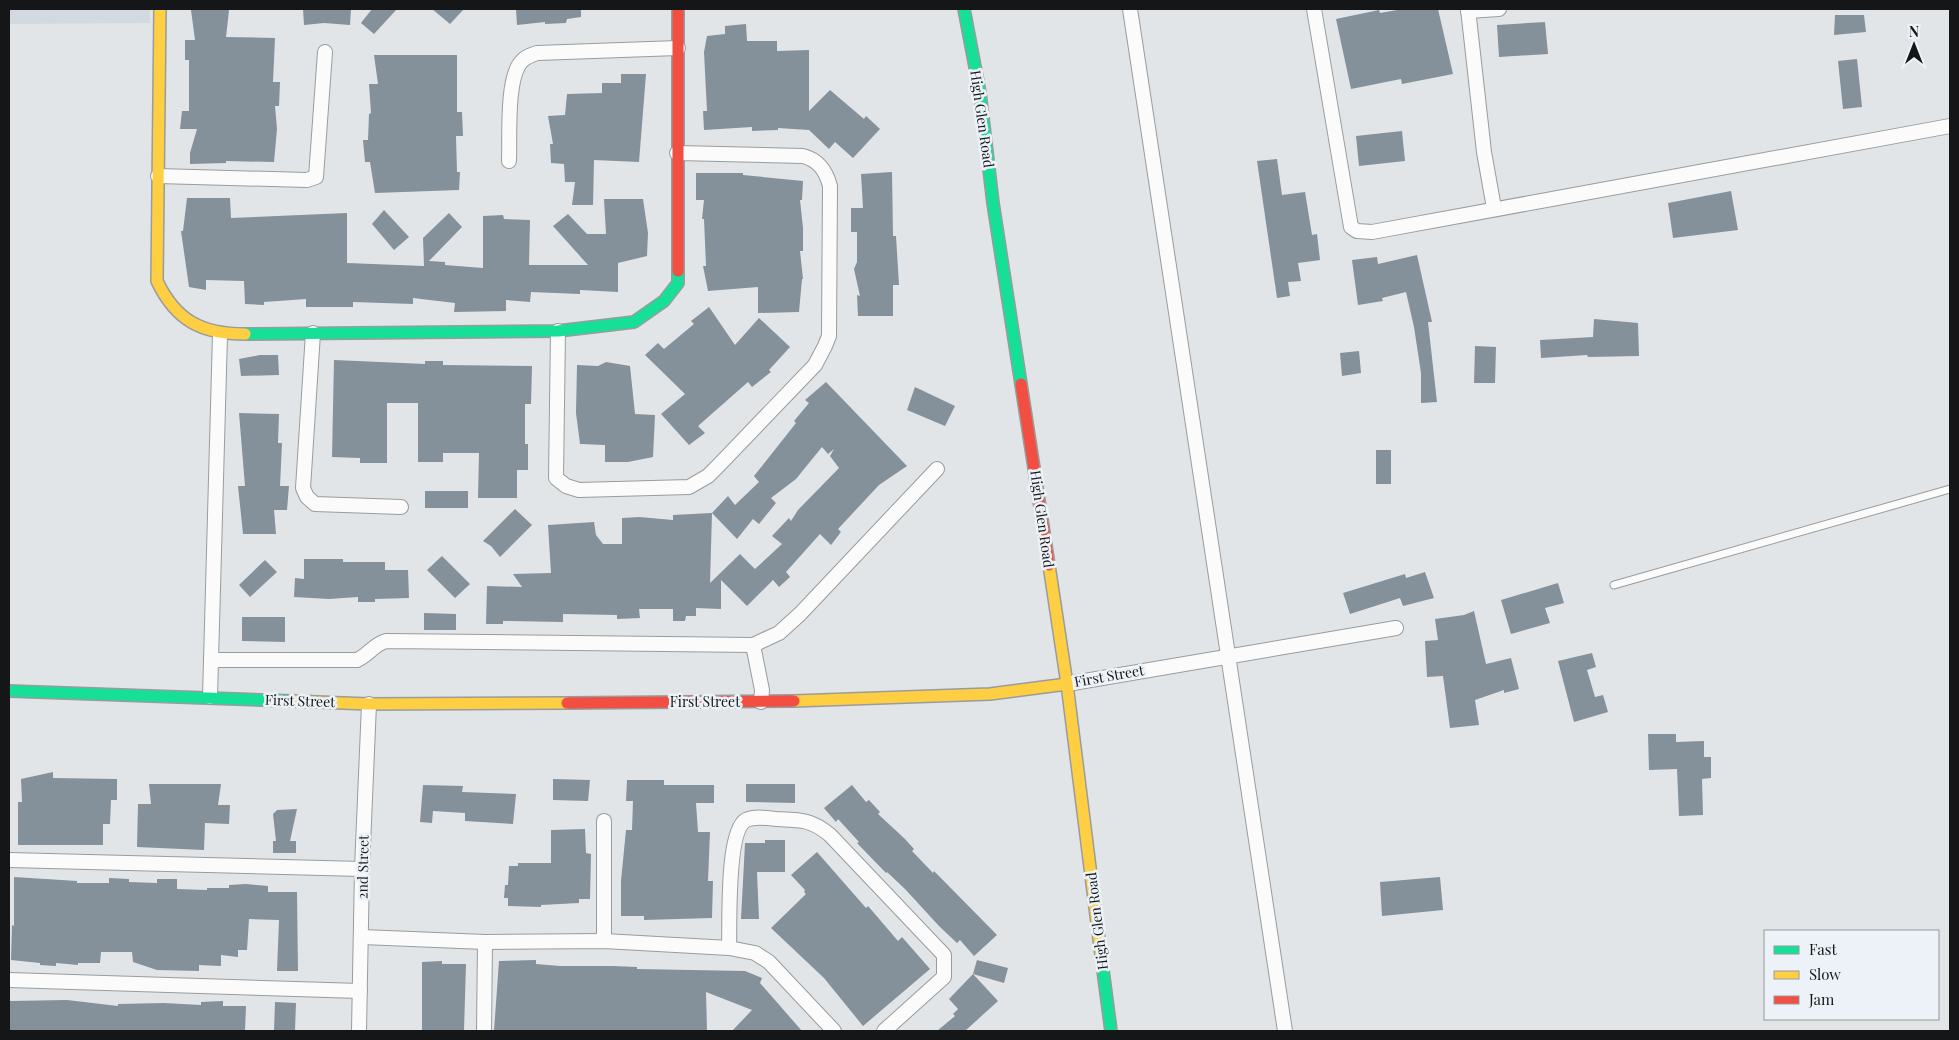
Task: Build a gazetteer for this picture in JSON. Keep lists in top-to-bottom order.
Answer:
{
  "streets": {
    "street": ["High Glen Road", "First Street", "2nd Street"]
  },
  "crossings": [
    ["High Glen Road", "First Street"],
    ["First Street", "2nd Street"]
  ],
  "legend": ["Fast", "Slow", "Jam"],
  "north": "top"
}
